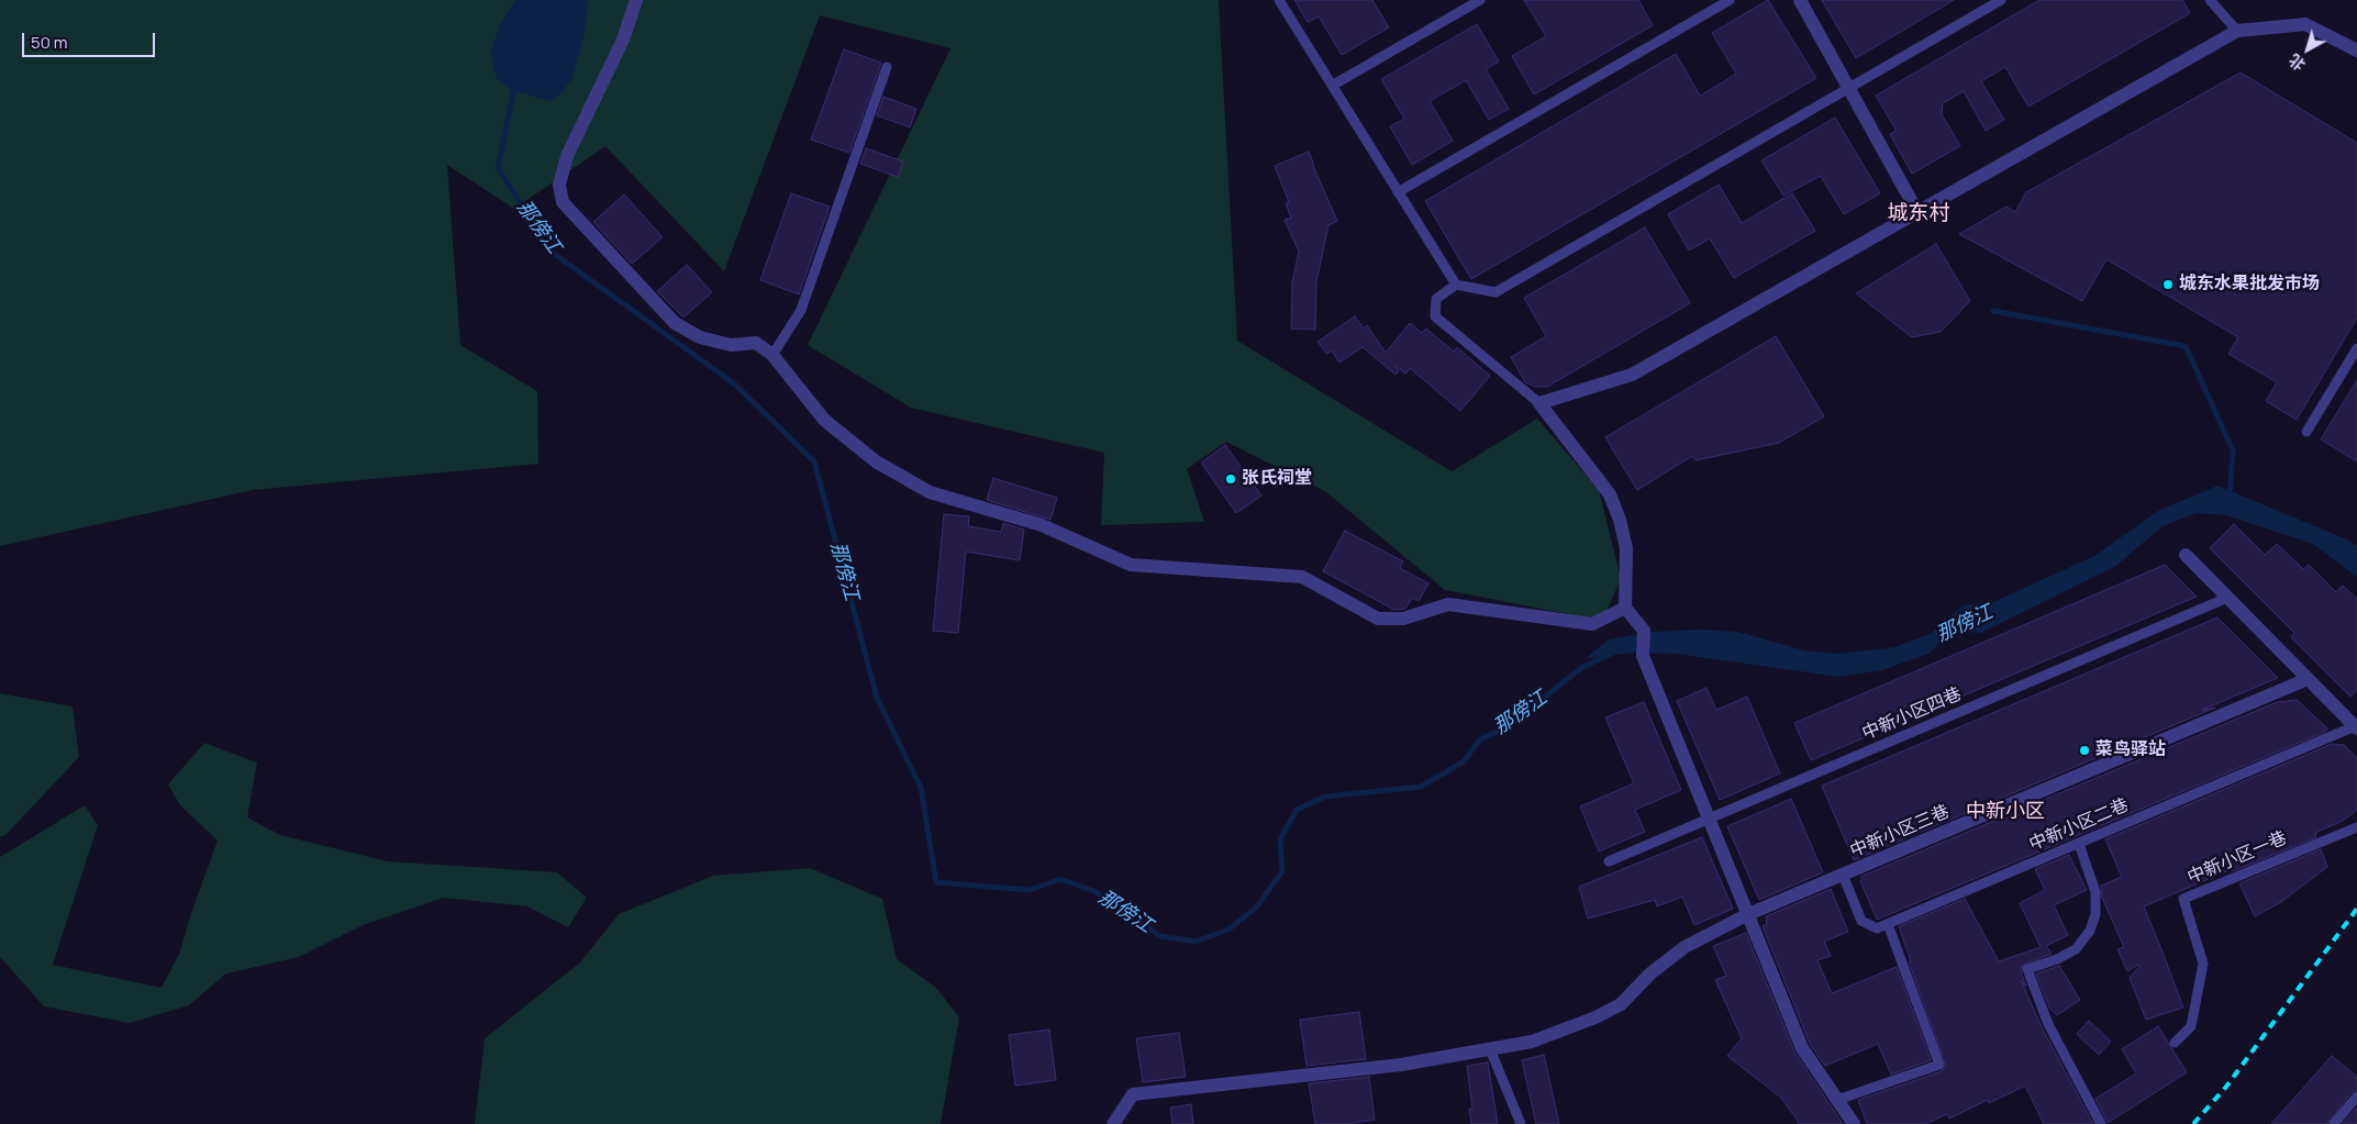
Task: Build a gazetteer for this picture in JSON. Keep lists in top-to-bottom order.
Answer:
{
  "streets": {
    "street": ["中新小区三巷"],
    "lane": ["中新小区四巷", "中新小区二巷", "中新小区一巷"]
  },
  "crossings": [
    ["中新小区二巷", "中新小区三巷"]
  ],
  "districts": ["城东村", "中新小区"],
  "water": ["那傍江"],
  "places": ["城东水果批发市场", "张氏祠堂", "菜鸟驿站"],
  "scale_bar": "50 m",
  "north": "bottom left"
}
